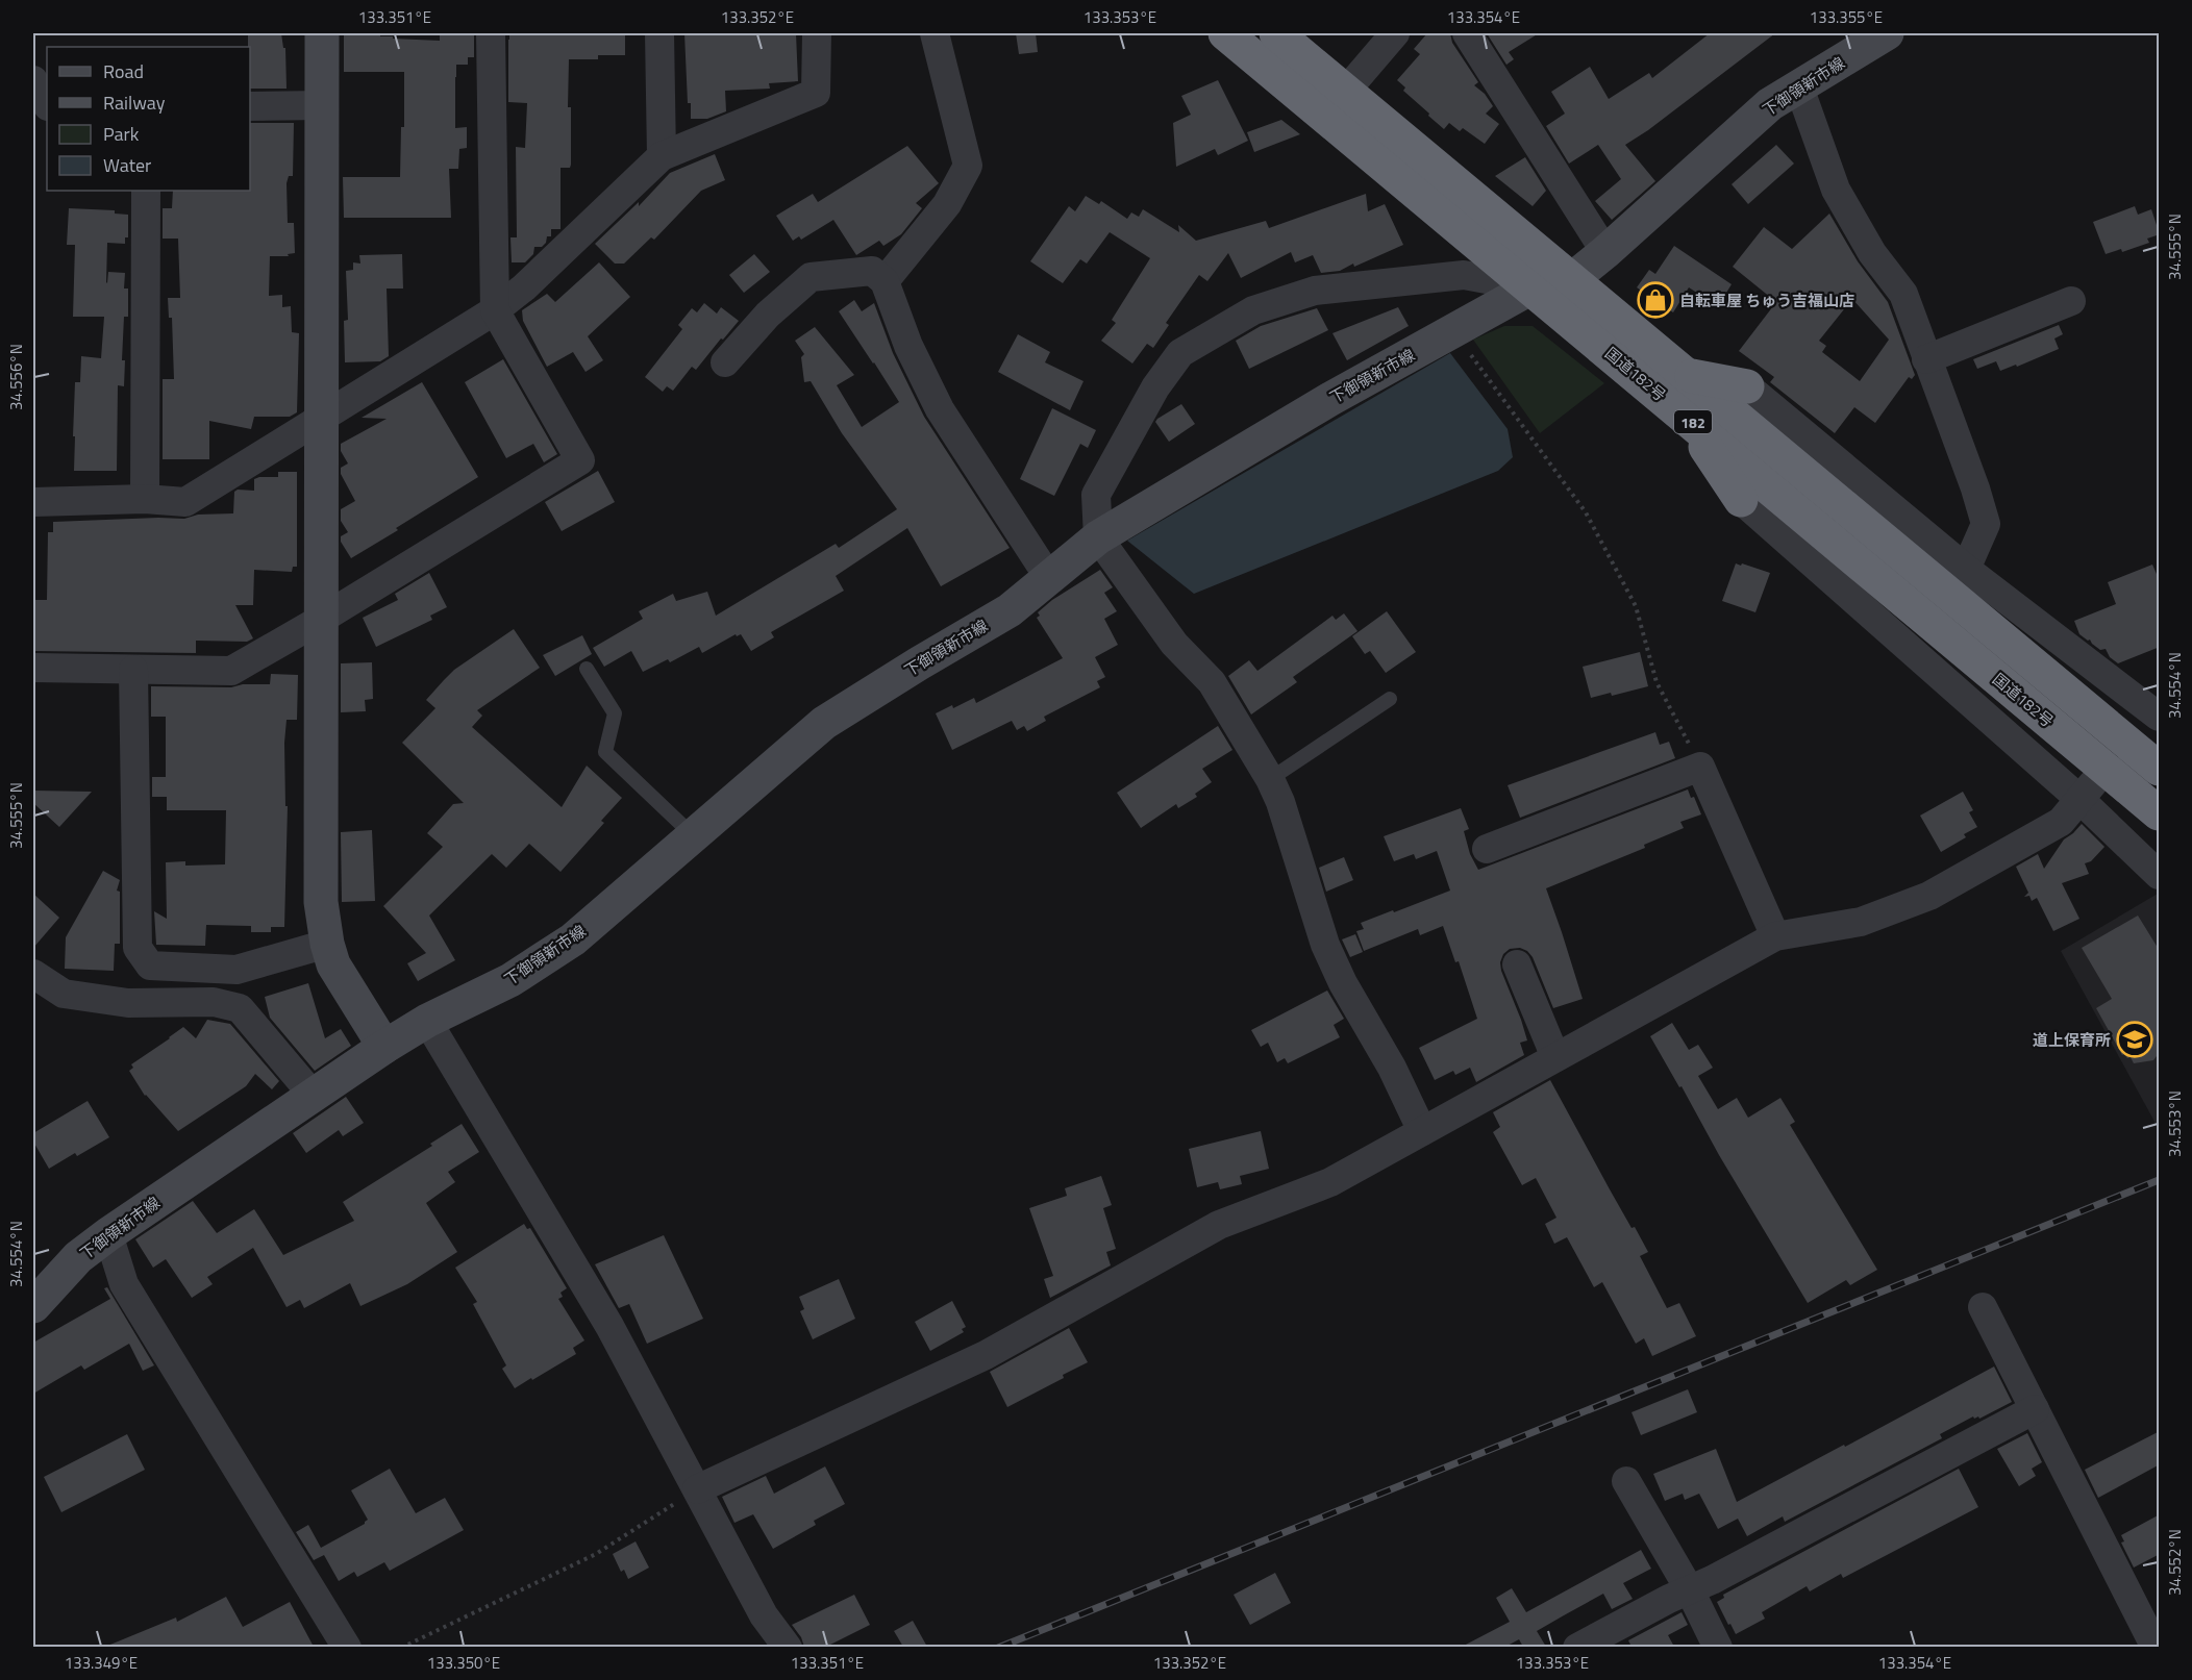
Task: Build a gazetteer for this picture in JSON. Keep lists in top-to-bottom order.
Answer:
{
  "streets": {
    "highway": ["国道182号", "182"],
    "main road": ["下御領新市線"]
  },
  "crossings": [
    ["下御領新市線", "国道182号"]
  ],
  "places": {
    "shop": ["自転車屋 ちゅう吉福山店"],
    "school or university": ["道上保育所"]
  },
  "legend": [
    "Road",
    "Railway",
    "Park",
    "Water"
  ],
  "coordinates": [
    "133.351°E",
    "133.352°E",
    "133.353°E",
    "133.354°E",
    "133.355°E",
    "34.555°N",
    "34.556°N",
    "34.554°N",
    "34.553°N",
    "34.552°N",
    "133.349°E",
    "133.350°E"
  ]
}
